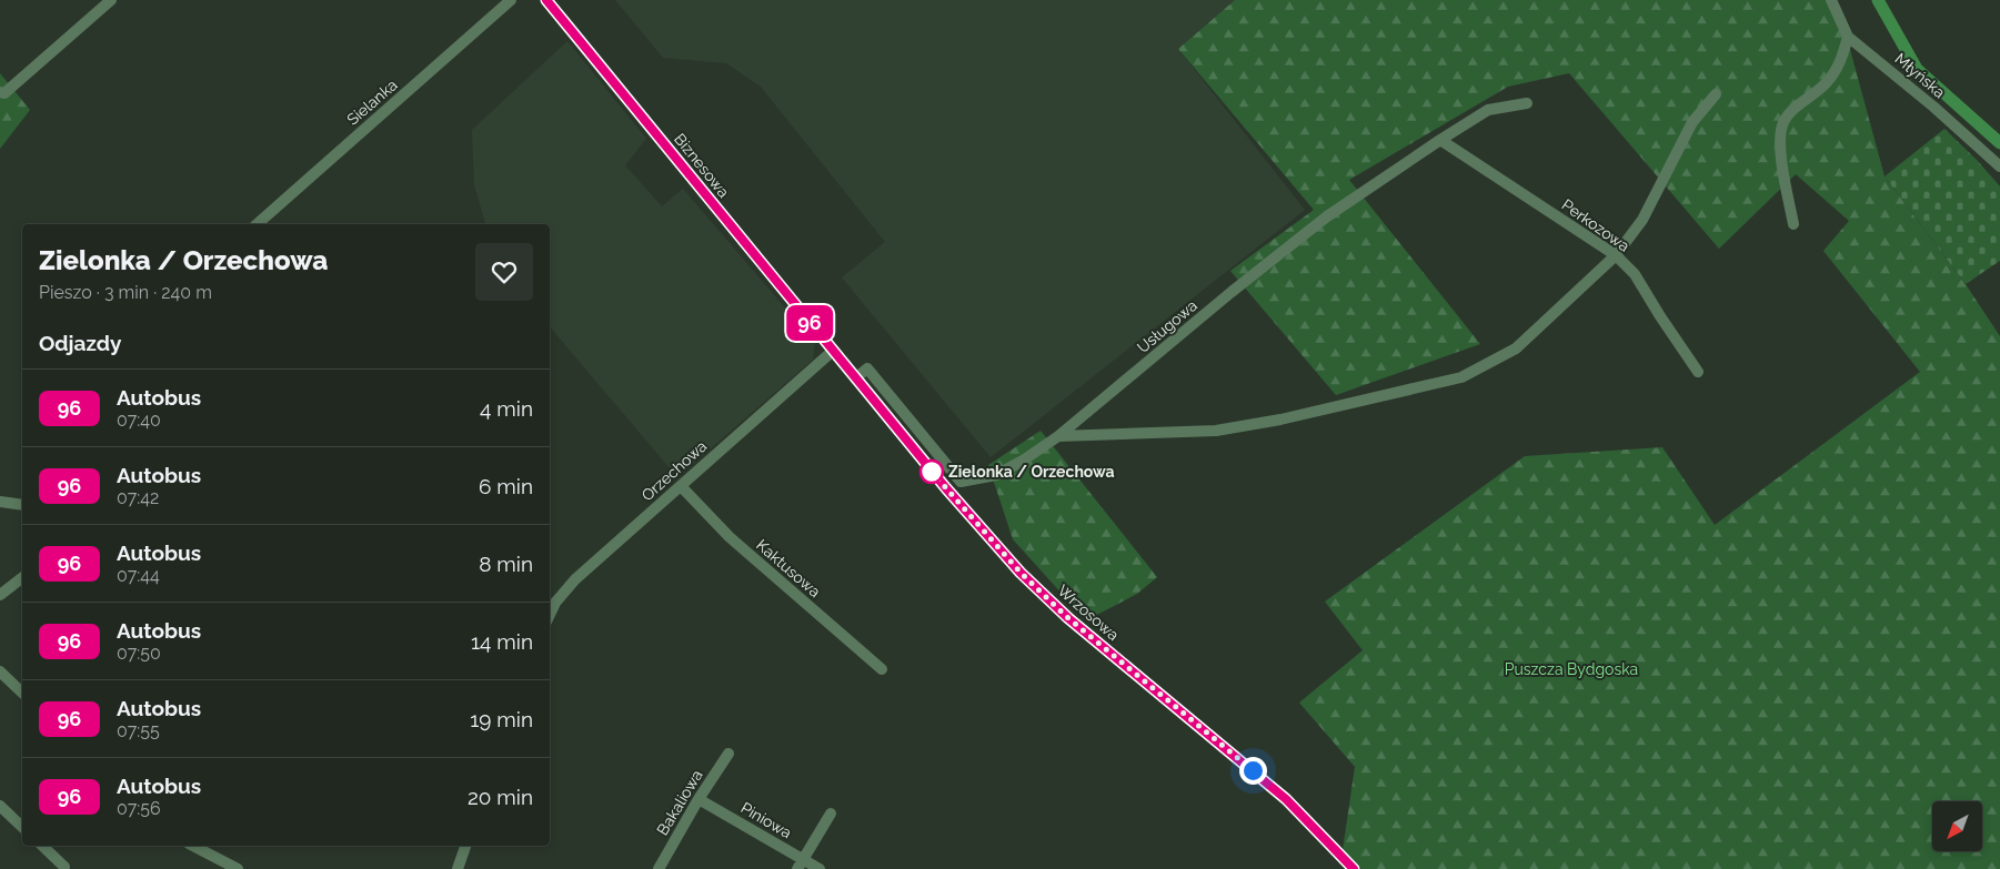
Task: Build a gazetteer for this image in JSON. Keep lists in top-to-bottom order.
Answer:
{
  "streets": {
    "street": [
      "Młyńska",
      "Sielanka",
      "Biznesowa",
      "Perkozowa",
      "Usługowa",
      "Orzechowa",
      "Kaktusowa",
      "Wrzosowa",
      "Bakaliowa",
      "Piniowa"
    ]
  },
  "crossings": [
    ["Biznesowa", "Orzechowa"],
    ["Biznesowa", "Wrzosowa"],
    ["Perkozowa", "Usługowa"],
    ["Usługowa", "Wrzosowa"],
    ["Orzechowa", "Kaktusowa"],
    ["Orzechowa", "Wrzosowa"],
    ["Bakaliowa", "Piniowa"]
  ],
  "parks": ["Puszcza Bydgoska"],
  "places": ["Zielonka / Orzechowa"],
  "lines": ["bus line 96"],
  "north": "bottom left",
  "page": {
    "on_map": "96",
    "heading": [
      ["Zielonka / Orzechowa", "Pieszo · 3 min · 240 m"],
      "Odjazdy"
    ],
    "list": [
      {
        "mark": "96",
        "name": "Autobus",
        "note": "07:40",
        "value": "4 min"
      },
      {
        "mark": "96",
        "name": "Autobus",
        "note": "07:42",
        "value": "6 min"
      },
      {
        "mark": "96",
        "name": "Autobus",
        "note": "07:44",
        "value": "8 min"
      },
      {
        "mark": "96",
        "name": "Autobus",
        "note": "07:50",
        "value": "14 min"
      },
      {
        "mark": "96",
        "name": "Autobus",
        "note": "07:55",
        "value": "19 min"
      },
      {
        "mark": "96",
        "name": "Autobus",
        "note": "07:56",
        "value": "20 min"
      }
    ]
  }
}
